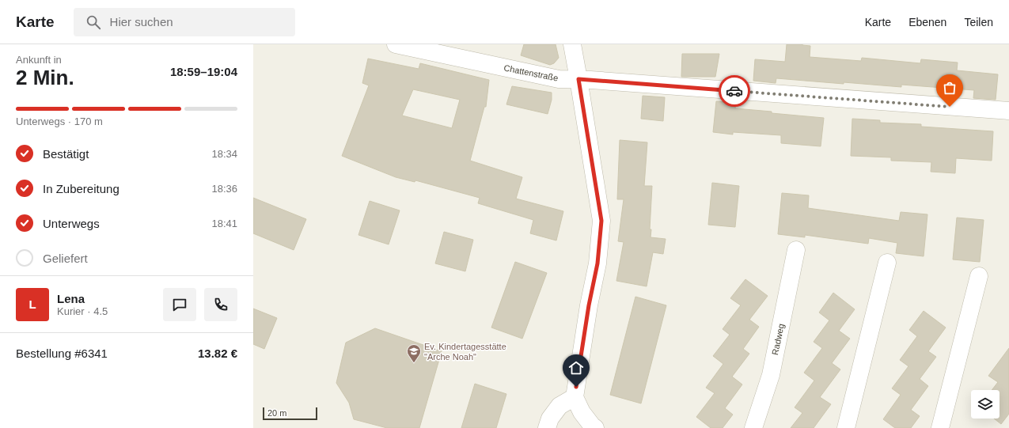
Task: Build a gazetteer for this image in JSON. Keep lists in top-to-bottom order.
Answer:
{
  "streets": {
    "street": ["Chattenstraße", "Radweg"]
  },
  "places": {
    "school or university": ["Ev. Kindertagesstätte \"Arche Noah\""]
  },
  "scale_bar": "20 m",
  "page": {
    "header": "Karte",
    "search": "Hier suchen",
    "nav": ["Karte", "Ebenen", "Teilen"],
    "heading": ["2 Min.", "Ankunft in", "18:59–19:04"],
    "panel": [
      "Lena",
      "Kurier · 4.5",
      "Bestellung #6341",
      "13.82 €"
    ],
    "bar": "Unterwegs · 170 m",
    "list": [
      ["Bestätigt", "18:34"],
      ["In Zubereitung", "18:36"],
      ["Unterwegs", "18:41"],
      "Geliefert"
    ],
    "round": "L",
    "scale": "20 m"
  }
}
